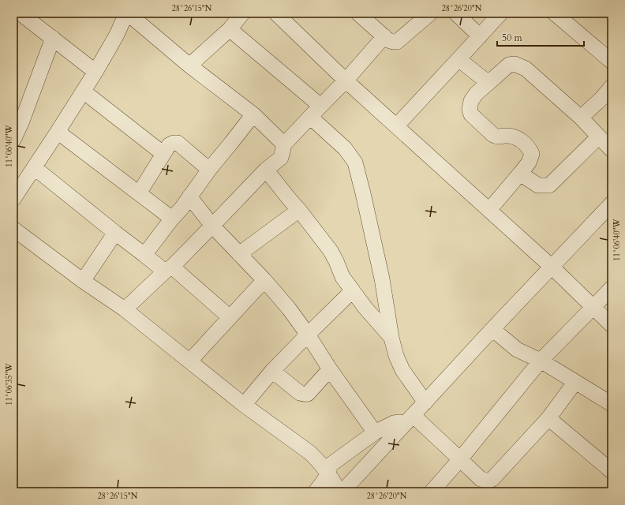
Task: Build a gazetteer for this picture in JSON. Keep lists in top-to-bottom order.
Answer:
{
  "scale_bar": "50 m",
  "coordinates": [
    "28°26'15\"N",
    "28°26'20\"N",
    "11°06'40\"W",
    "11°06'35\"W"
  ]
}
